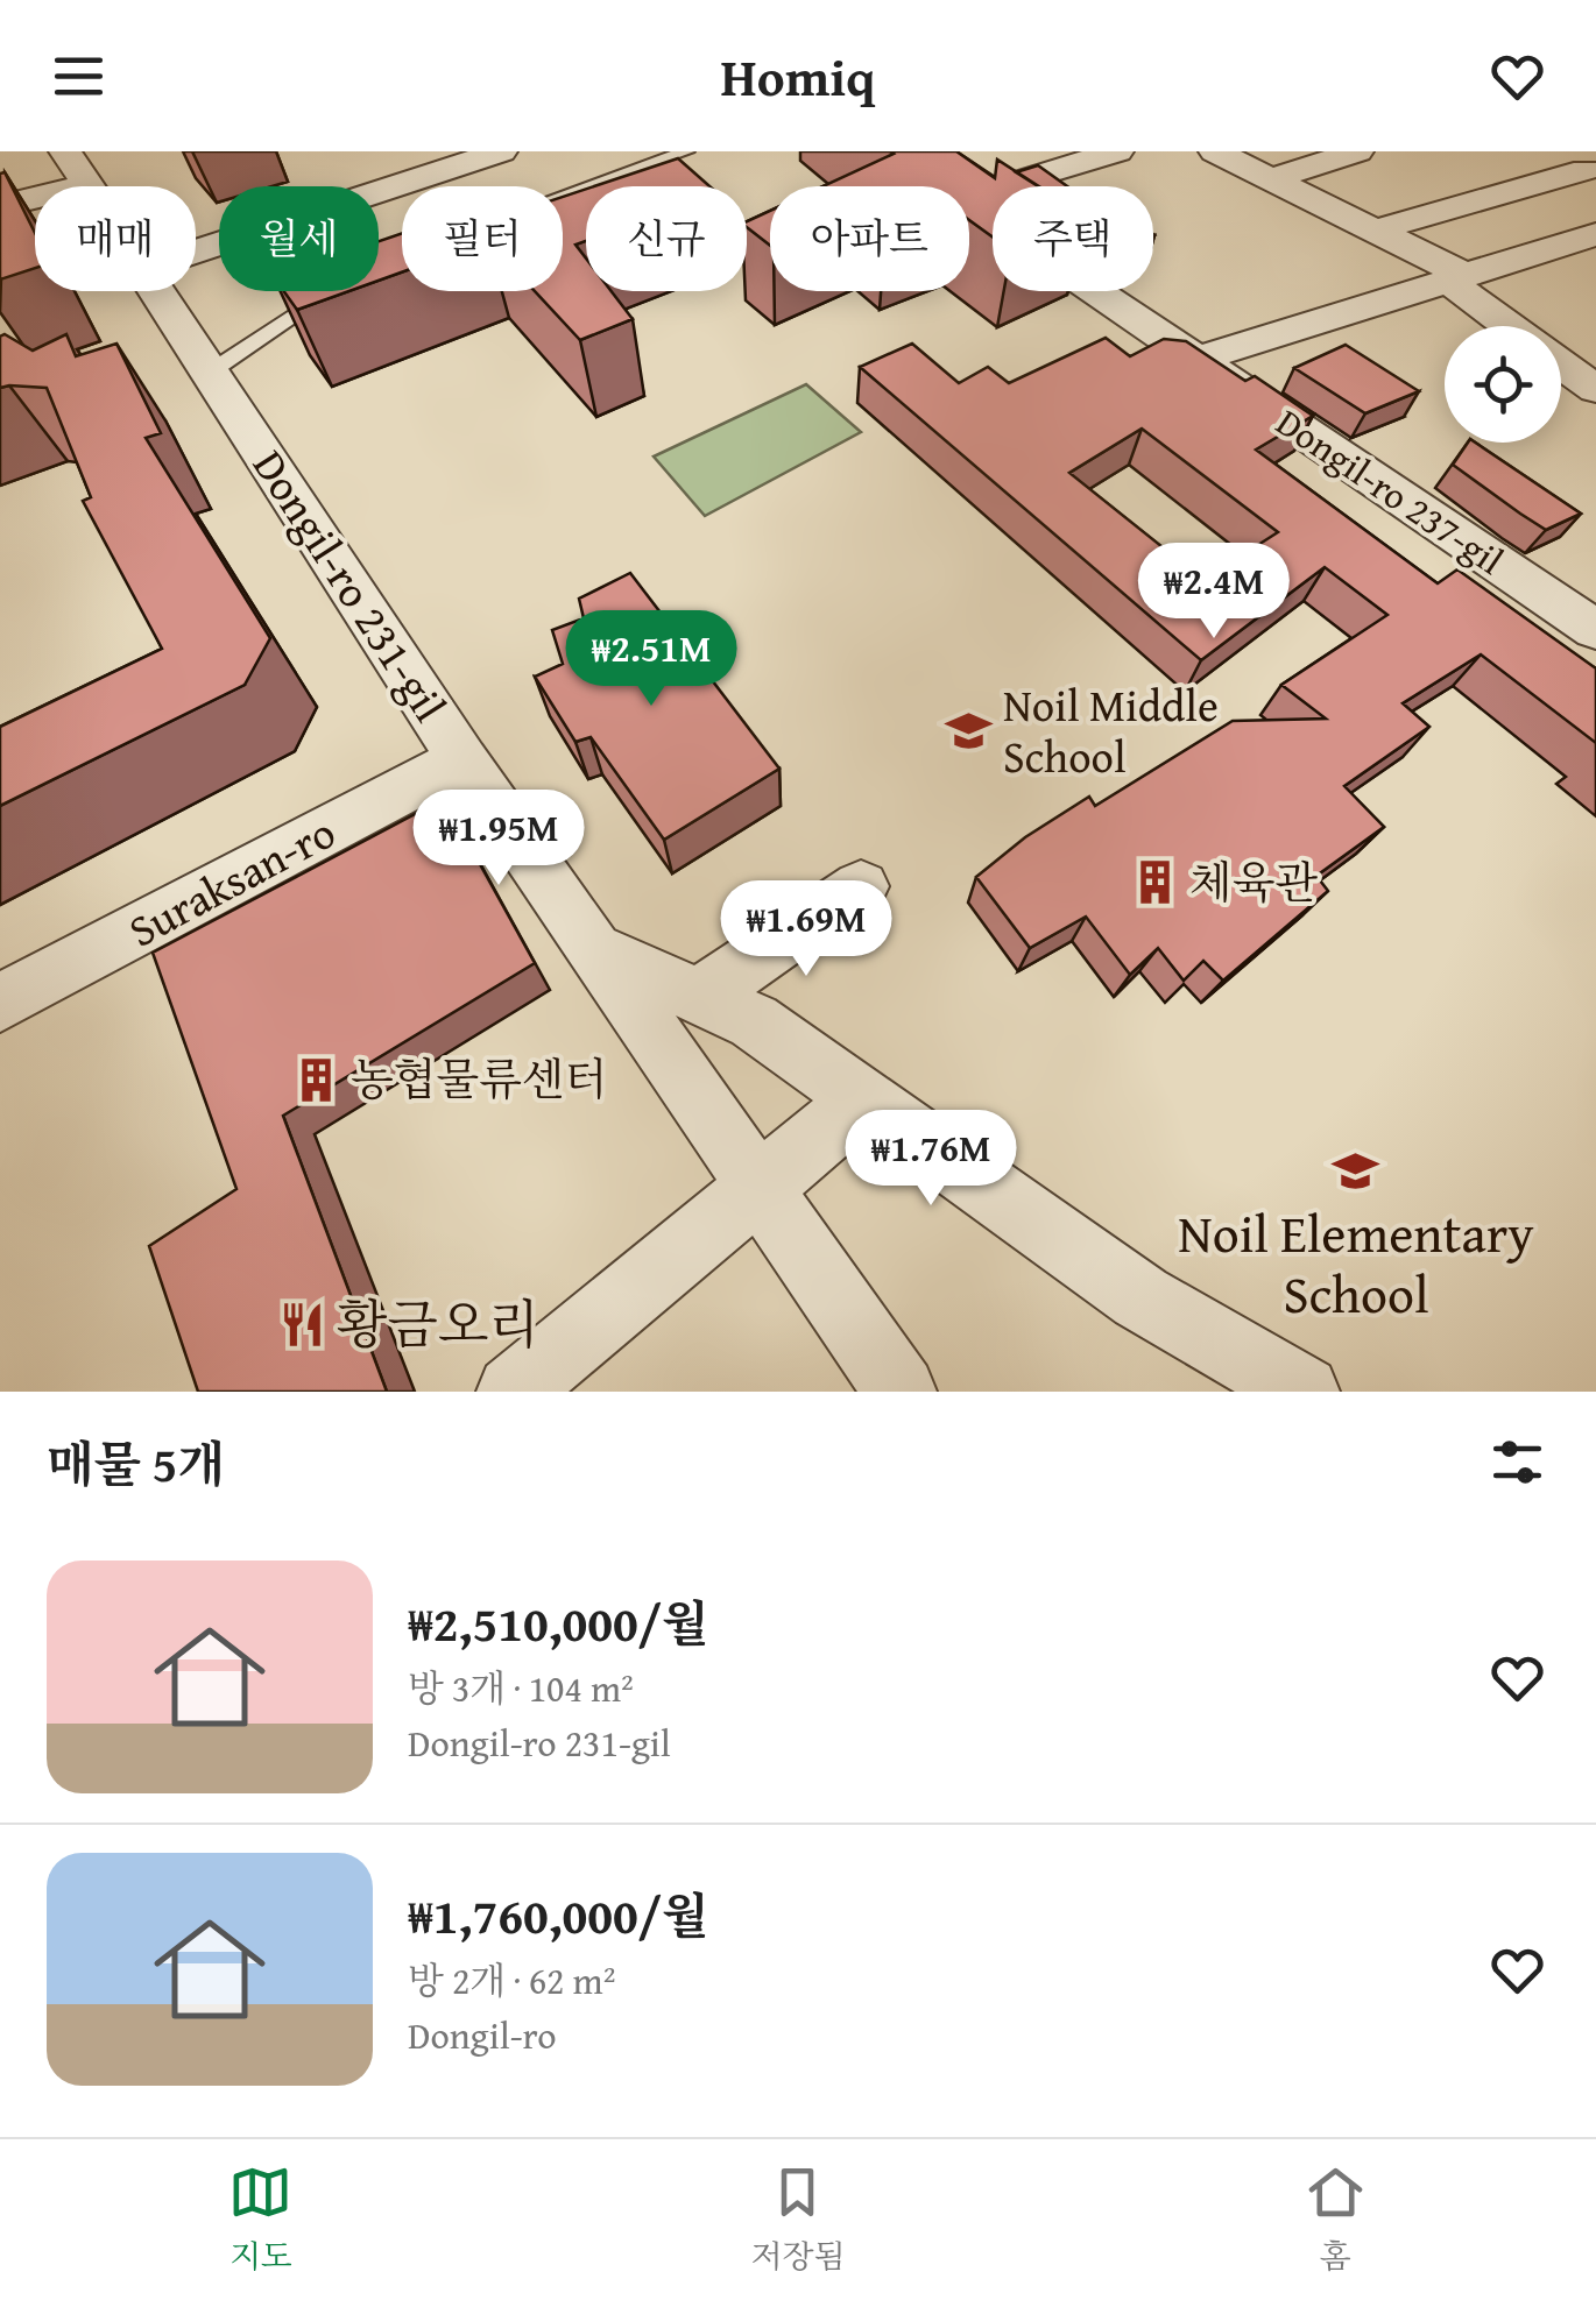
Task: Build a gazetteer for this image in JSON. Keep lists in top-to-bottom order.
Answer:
{
  "streets": {
    "street": ["Dongil-ro 237-gil", "Dongil-ro 231-gil", "Suraksan-ro"]
  },
  "crossings": [
    ["Dongil-ro 231-gil", "Suraksan-ro"]
  ],
  "places": {
    "school or university": ["Noil Middle School", "Noil Elementary School"],
    "building": ["체육관", "농협물류센터"],
    "restaurant": ["황금오리"]
  },
  "page": {
    "header": "Homiq",
    "chip": [
      "매매",
      "월세",
      "필터",
      "신규",
      "아파트",
      "주택"
    ],
    "price": [
      "₩2.4M",
      "₩2.51M",
      "₩1.95M",
      "₩1.69M",
      "₩1.76M"
    ],
    "heading": "매물 5개",
    "list": [
      {
        "name": "₩2,510,000/월",
        "note": "방 3개 · 104 m² · Dongil-ro 231-gil"
      },
      {
        "name": "₩1,760,000/월",
        "note": "방 2개 · 62 m² · Dongil-ro"
      }
    ],
    "tabs": ["지도", "저장됨", "홈"]
  }
}
